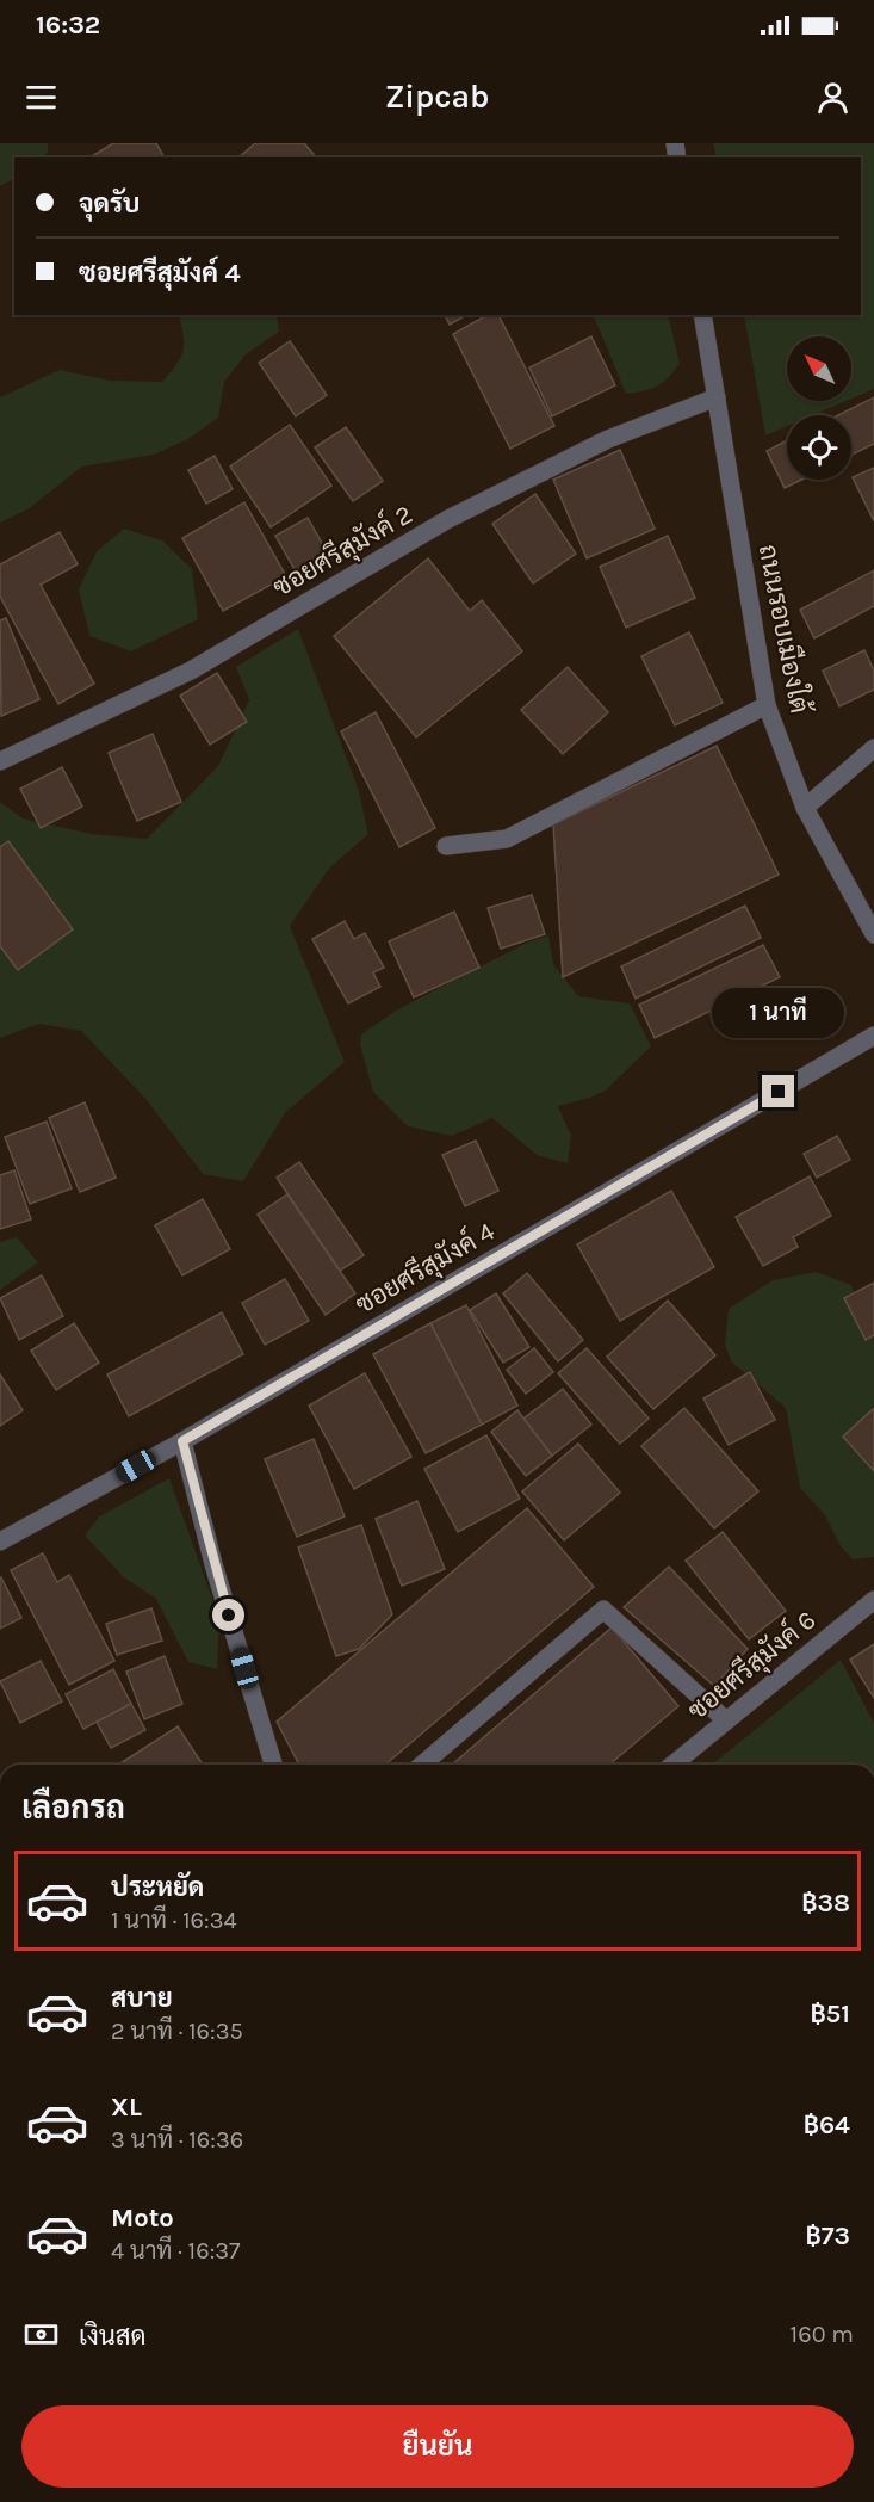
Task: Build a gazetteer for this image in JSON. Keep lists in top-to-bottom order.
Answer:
{
  "streets": {
    "street": [
      "ซอยศรีสุมังค์ 2",
      "ถนนรอบเมืองใต้",
      "ซอยศรีสุมังค์ 4",
      "ซอยศรีสุมังค์ 6"
    ]
  },
  "crossings": [
    ["ซอยศรีสุมังค์ 2", "ถนนรอบเมืองใต้"]
  ],
  "north": "top left",
  "page": {
    "status": "16:32",
    "header": "Zipcab",
    "banner": ["จุดรับ", "ซอยศรีสุมังค์ 4"],
    "bubble": "1 นาที",
    "heading": "เลือกรถ",
    "list": [
      {
        "name": "ประหยัด",
        "note": "1 นาที · 16:34",
        "value": "฿38"
      },
      {
        "name": "สบาย",
        "note": "2 นาที · 16:35",
        "value": "฿51"
      },
      {
        "name": "XL",
        "note": "3 นาที · 16:36",
        "value": "฿64"
      },
      {
        "name": "Moto",
        "note": "4 นาที · 16:37",
        "value": "฿73"
      }
    ],
    "pay": ["เงินสด", "160 m"],
    "buttons": "ยืนยัน"
  }
}
